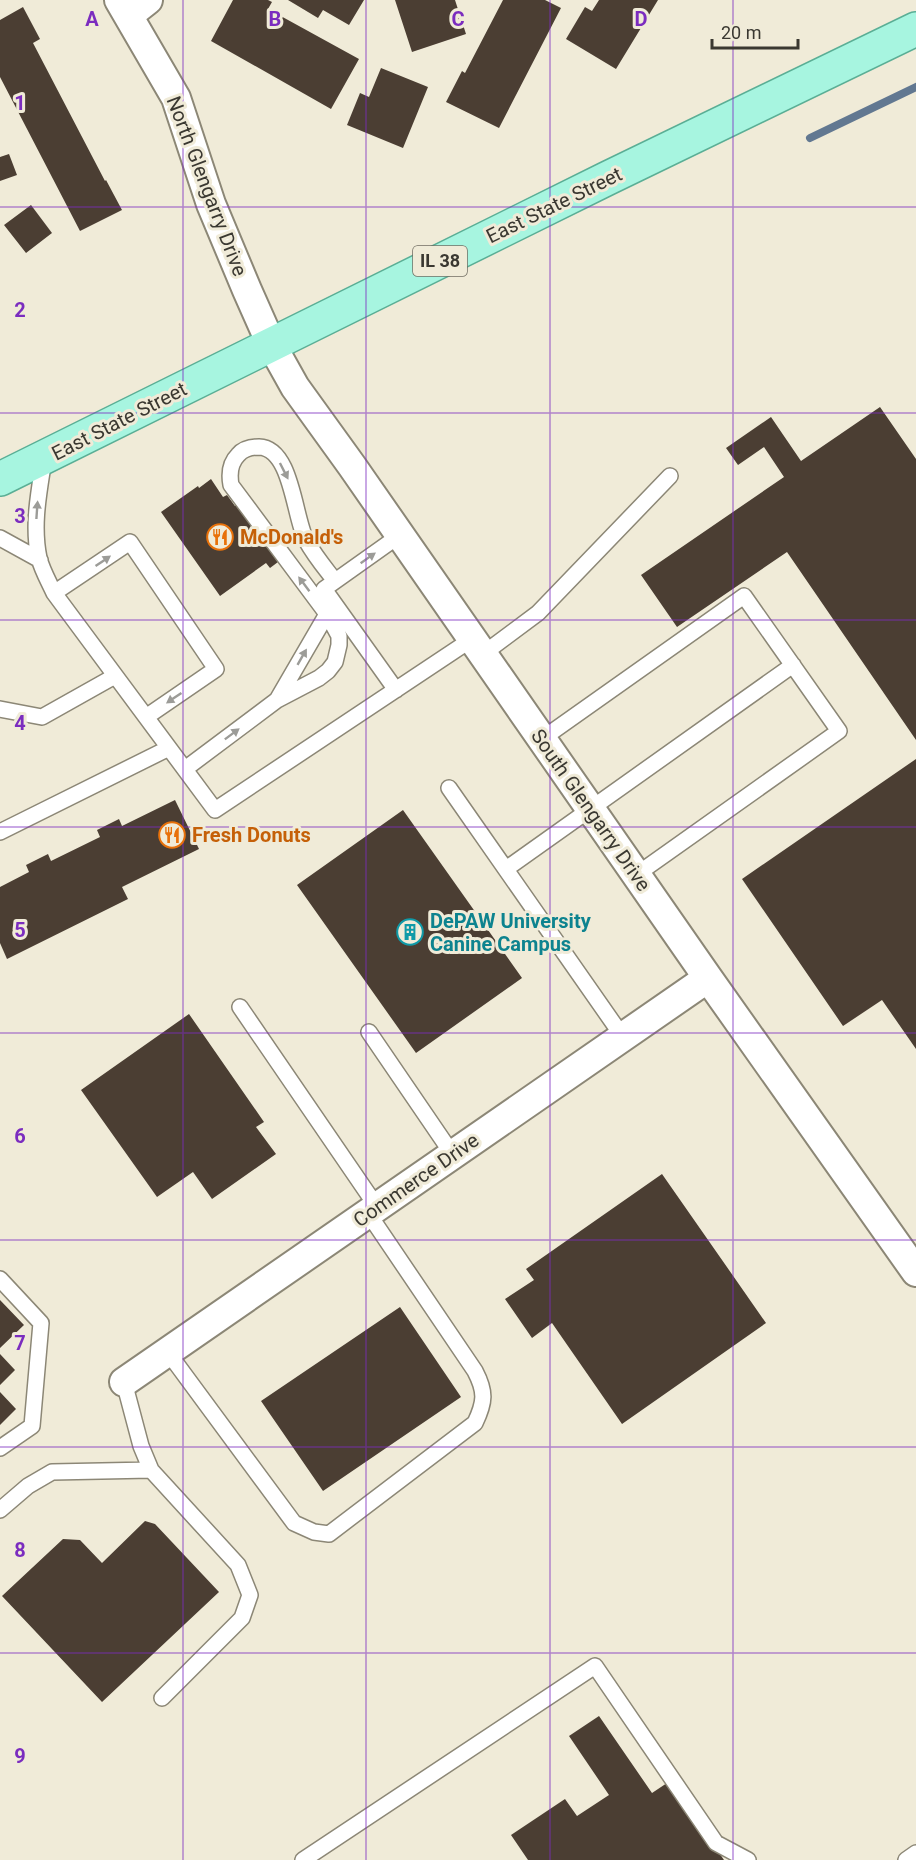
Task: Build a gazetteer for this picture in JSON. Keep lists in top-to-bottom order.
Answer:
{
  "streets": {
    "main road": ["East State Street", "IL 38"],
    "street": ["North Glengarry Drive", "South Glengarry Drive", "Commerce Drive"]
  },
  "crossings": [
    ["North Glengarry Drive", "East State Street"],
    ["North Glengarry Drive", "South Glengarry Drive"],
    ["East State Street", "South Glengarry Drive"],
    ["South Glengarry Drive", "Commerce Drive"]
  ],
  "places": {
    "restaurant": ["McDonald's", "Fresh Donuts"],
    "building": ["DePAW University Canine Campus"]
  },
  "scale_bar": "20 m",
  "grid": {
    "columns": [
      "A",
      "B",
      "C",
      "D"
    ],
    "rows": [
      "1",
      "2",
      "3",
      "4",
      "5",
      "6",
      "7",
      "8",
      "9"
    ]
  }
}
